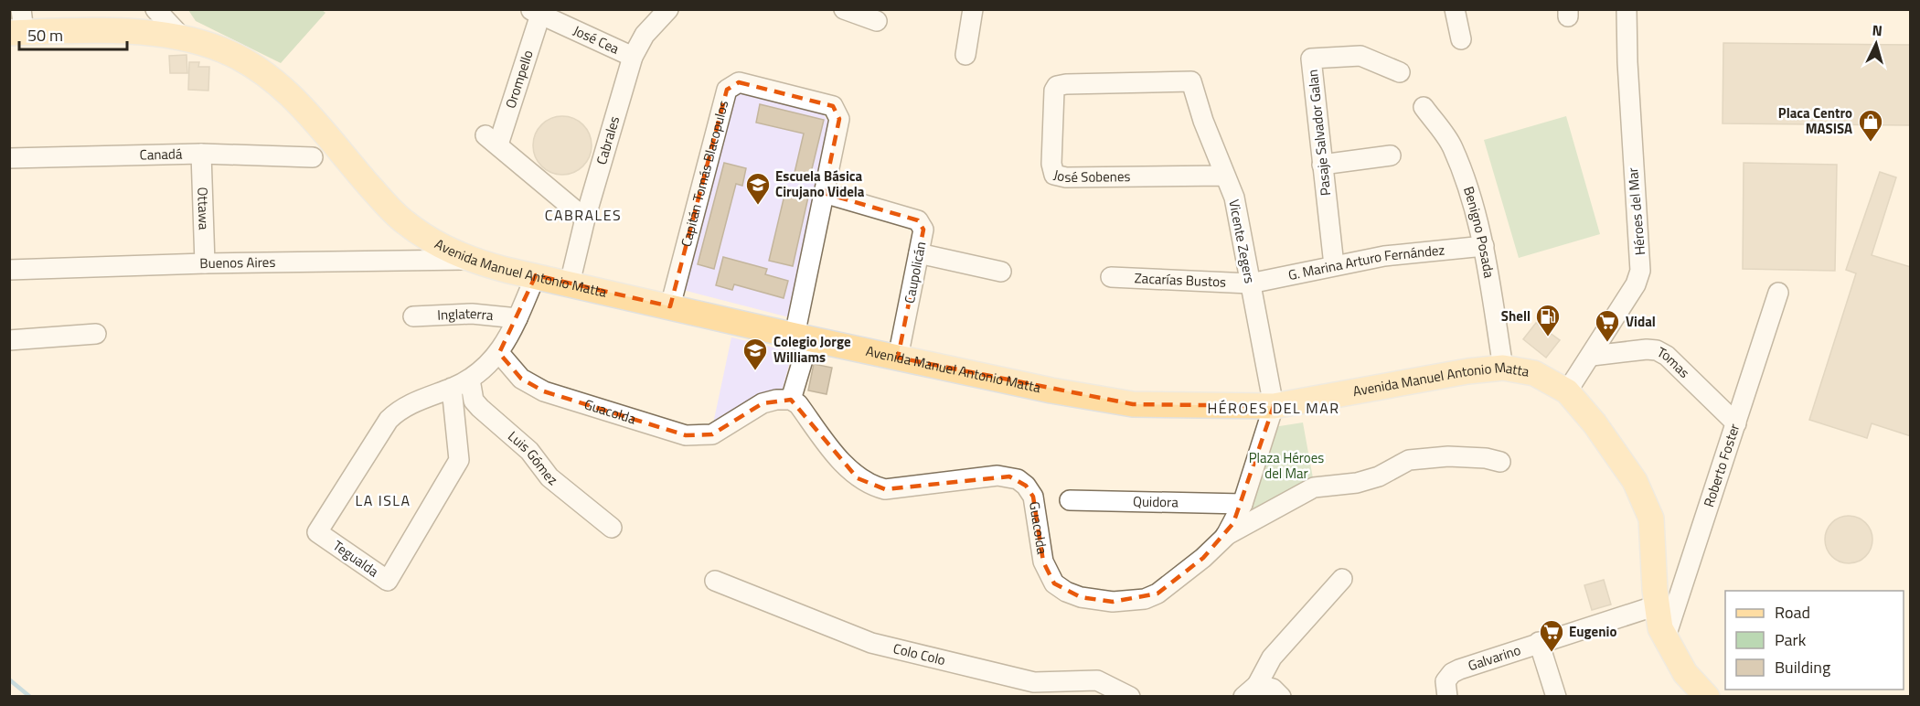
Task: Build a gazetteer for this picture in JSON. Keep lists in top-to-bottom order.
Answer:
{
  "streets": {
    "main road": ["Avenida Manuel Antonio Matta"],
    "street": [
      "José Cea",
      "Orompello",
      "Pasaje Salvador Galan",
      "Cabrales",
      "Canadá",
      "José Sobenes",
      "Capitán Tomás Blacopulos",
      "Ottawa",
      "Héroes del Mar",
      "Benigno Posada",
      "Vicente Zegers",
      "Buenos Aires",
      "G. Marina Arturo Fernández",
      "Caupolicán",
      "Zacarías Bustos",
      "Inglaterra",
      "Tomas",
      "Guacolda",
      "Luis Gómez",
      "Roberto Foster",
      "Quidora",
      "Tegualda",
      "Colo Colo",
      "Galvarino"
    ]
  },
  "crossings": [
    ["José Cea", "Orompello"],
    ["José Cea", "Cabrales"],
    ["Orompello", "Cabrales"],
    ["Pasaje Salvador Galan", "G. Marina Arturo Fernández"],
    ["Cabrales", "Avenida Manuel Antonio Matta"],
    ["Canadá", "Ottawa"],
    ["José Sobenes", "Vicente Zegers"],
    ["Capitán Tomás Blacopulos", "Avenida Manuel Antonio Matta"],
    ["Capitán Tomás Blacopulos", "Caupolicán"],
    ["Ottawa", "Buenos Aires"],
    ["Héroes del Mar", "Avenida Manuel Antonio Matta"],
    ["Héroes del Mar", "Tomas"],
    ["Benigno Posada", "G. Marina Arturo Fernández"],
    ["Benigno Posada", "Avenida Manuel Antonio Matta"],
    ["Vicente Zegers", "G. Marina Arturo Fernández"],
    ["Vicente Zegers", "Avenida Manuel Antonio Matta"],
    ["Vicente Zegers", "Zacarías Bustos"],
    ["Vicente Zegers", "Guacolda"],
    ["Buenos Aires", "Avenida Manuel Antonio Matta"],
    ["G. Marina Arturo Fernández", "Zacarías Bustos"],
    ["Avenida Manuel Antonio Matta", "Caupolicán"],
    ["Avenida Manuel Antonio Matta", "Guacolda"],
    ["Avenida Manuel Antonio Matta", "Roberto Foster"],
    ["Avenida Manuel Antonio Matta", "Tegualda"],
    ["Avenida Manuel Antonio Matta", "Galvarino"],
    ["Inglaterra", "Tegualda"],
    ["Tomas", "Roberto Foster"],
    ["Guacolda", "Quidora"],
    ["Guacolda", "Tegualda"],
    ["Luis Gómez", "Tegualda"]
  ],
  "districts": ["CABRALES", "HÉROES DEL MAR", "LA ISLA"],
  "parks": ["Plaza Héroes del Mar"],
  "places": {
    "shop": ["Placa Centro MASISA"],
    "school or university": ["Escuela Básica Cirujano Videla", "Colegio Jorge Williams"],
    "fuel station": ["Shell"],
    "supermarket": ["Vidal", "Eugenio"]
  },
  "legend": ["Road", "Park", "Building"],
  "scale_bar": "50 m",
  "north": "top"
}
